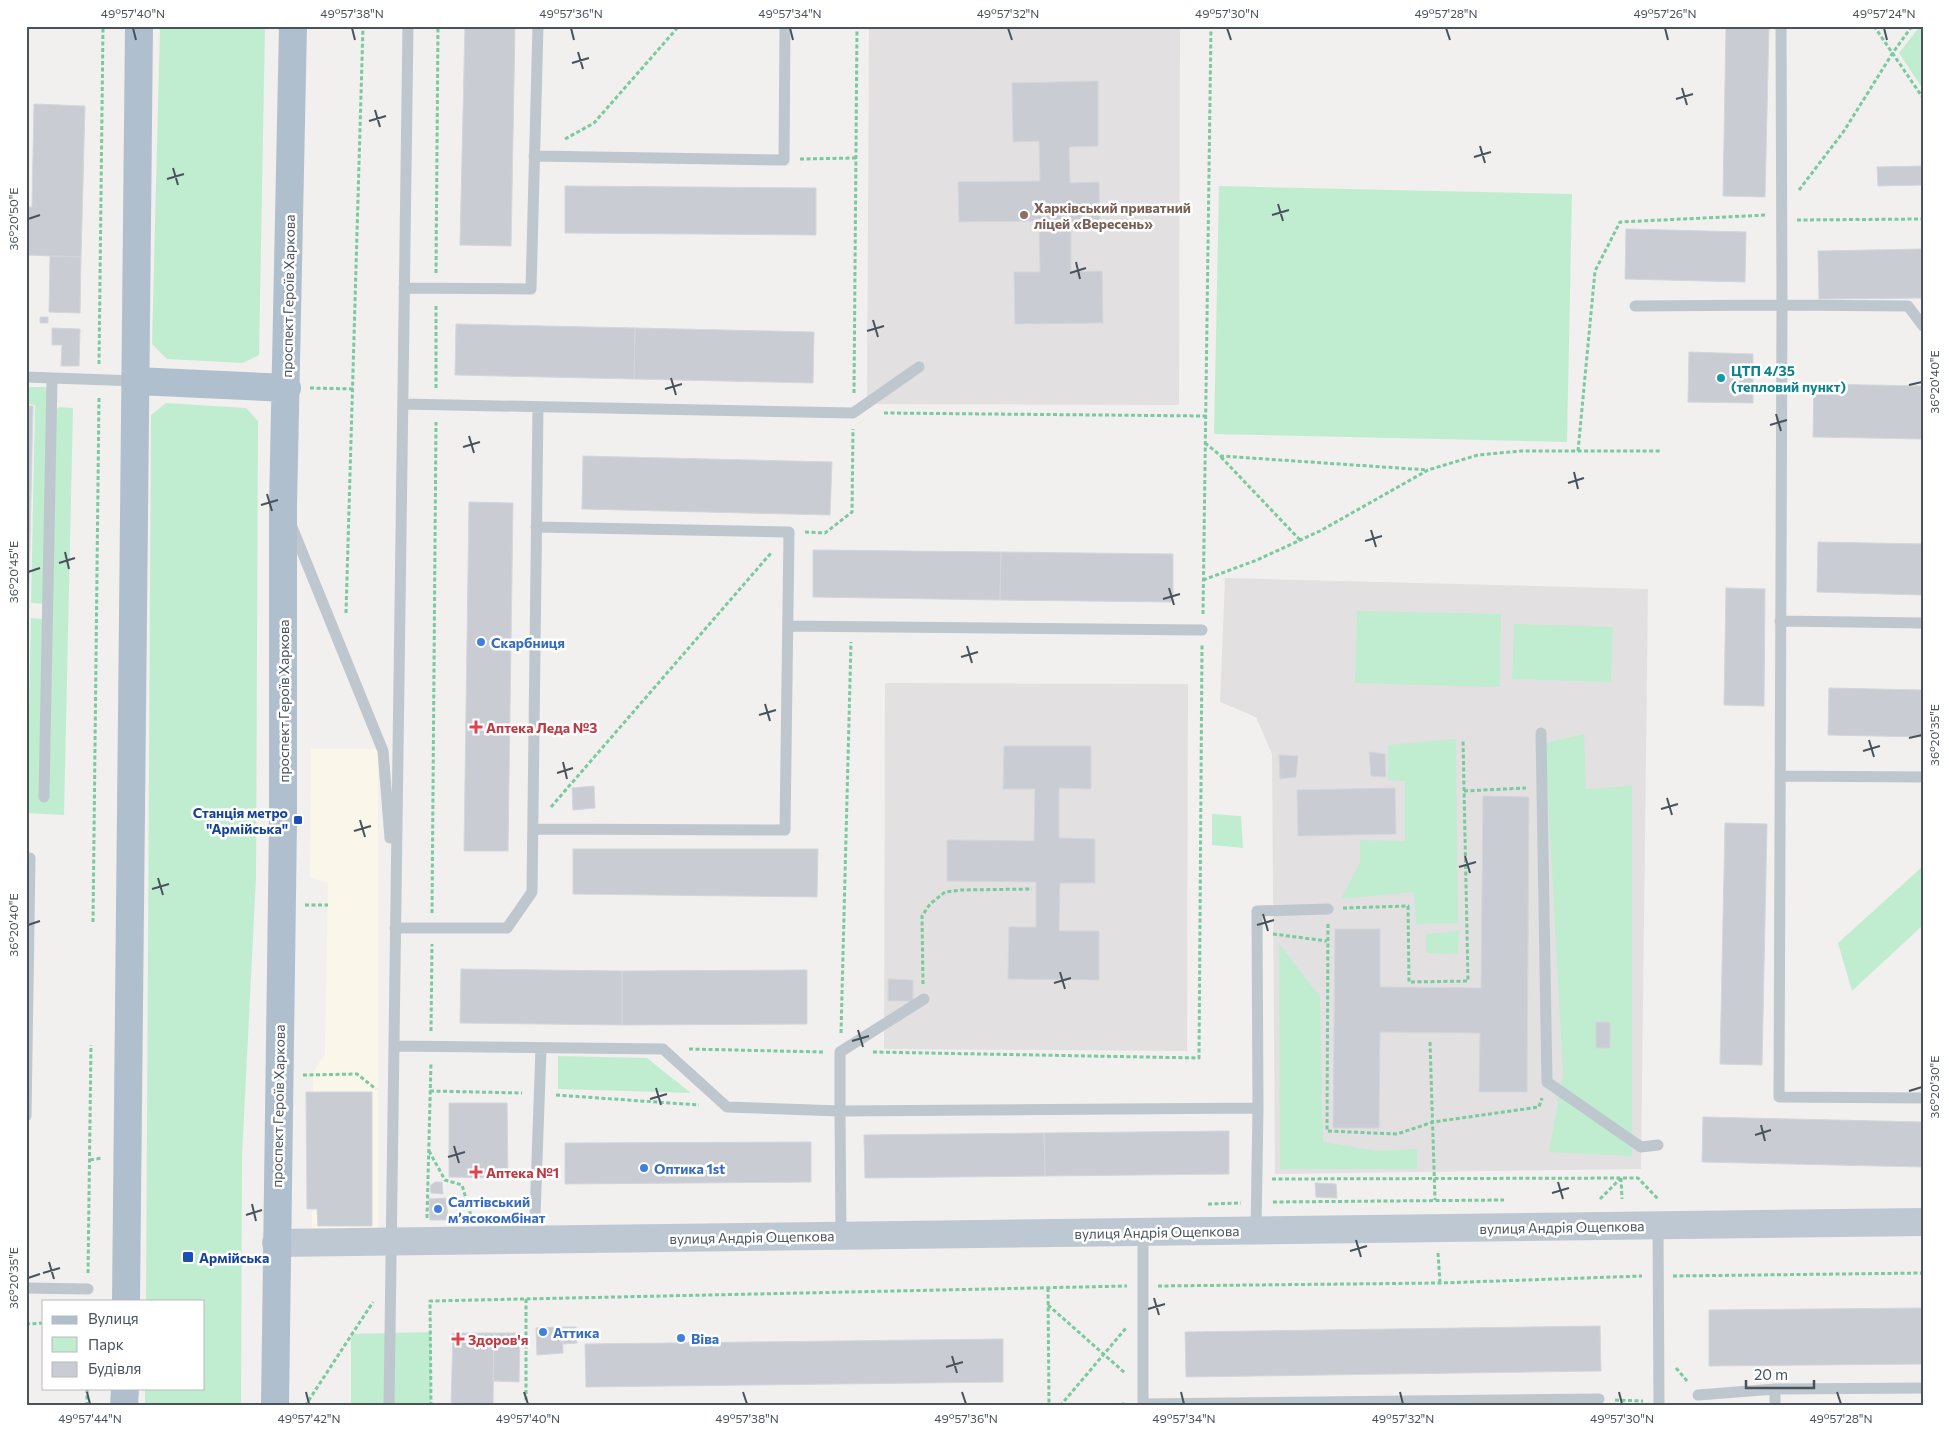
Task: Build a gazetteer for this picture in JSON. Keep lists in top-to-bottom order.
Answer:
{
  "streets": {
    "main road": ["проспект Героїв Харкова"],
    "street": ["вулиця Андрія Ощепкова"]
  },
  "crossings": [
    ["проспект Героїв Харкова", "вулиця Андрія Ощепкова"]
  ],
  "places": {
    "other": [
      "Харківський приватний ліцей «Вересень»",
      "ЦТП 4/35 (тепловий пункт)",
      "Скарбниця",
      "Оптика 1st",
      "Салтівський мʼясокомбінат",
      "Аттика",
      "Віва"
    ],
    "health": ["Аптека Леда №3", "Аптека №1", "Здоров'я"],
    "transit": ["Станція метро \"Армійська\"", "Армійська"]
  },
  "legend": ["Вулиця", "Парк", "Будівля"],
  "scale_bar": "20 m",
  "coordinates": [
    "49°57'40\"N",
    "49°57'38\"N",
    "49°57'36\"N",
    "49°57'34\"N",
    "49°57'32\"N",
    "49°57'30\"N",
    "49°57'28\"N",
    "49°57'26\"N",
    "49°57'24\"N",
    "36°20'50\"E",
    "36°20'40\"E",
    "36°20'45\"E",
    "36°20'35\"E",
    "36°20'30\"E",
    "49°57'44\"N",
    "49°57'42\"N"
  ]
}
